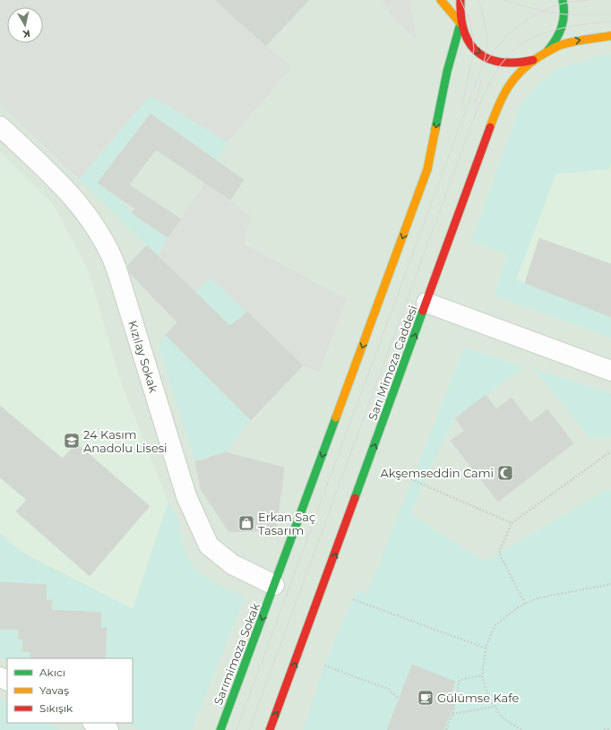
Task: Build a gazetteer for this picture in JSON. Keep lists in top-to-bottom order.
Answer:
{
  "streets": {
    "main road": ["Sarı Mimoza Caddesi", "Sarımimoza Sokak"],
    "street": ["Kızılay Sokak"]
  },
  "crossings": [
    ["Kızılay Sokak", "Sarımimoza Sokak"]
  ],
  "one_way": ["Sarımimoza Sokak"],
  "places": {
    "school or university": ["24 Kasım Anadolu Lisesi"],
    "mosque": ["Akşemseddin Cami"],
    "shop": ["Erkan Saç Tasarım"],
    "cafe": ["Gülümse Kafe"]
  },
  "legend": ["Akıcı", "Yavaş", "Sıkışık"],
  "north": "bottom"
}
